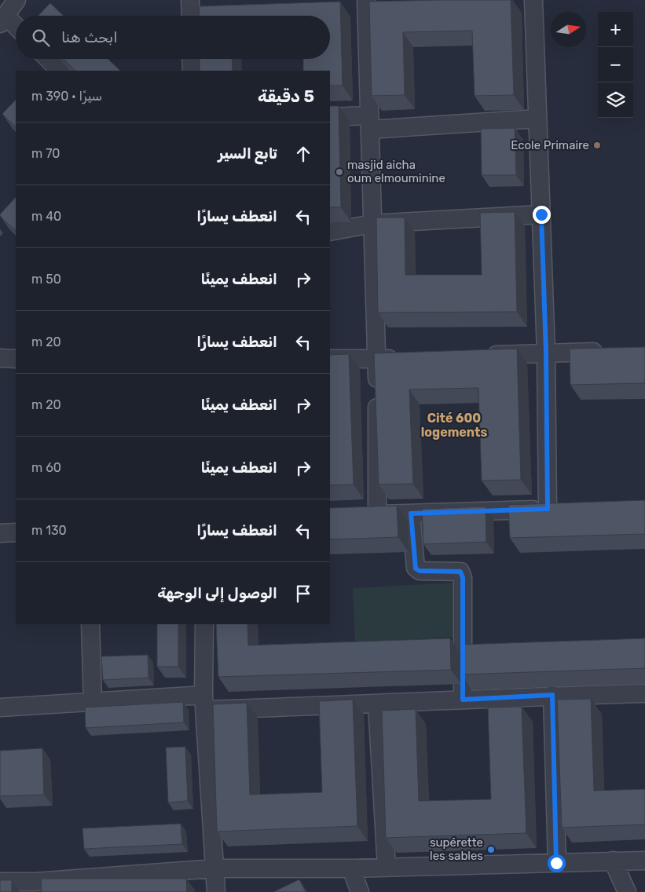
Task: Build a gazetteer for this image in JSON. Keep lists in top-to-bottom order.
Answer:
{
  "districts": ["Cité 600 logements"],
  "places": ["Ecole Primaire", "masjid aicha oum elmouminine", "supérette les sables"],
  "north": "right",
  "page": {
    "map_buttons": ["+", "−"],
    "search": "ابحث هنا",
    "heading": ["5 دقيقة", "سيرًا · 390 m"],
    "list": [
      ["تابع السير", "70 m"],
      ["انعطف يسارًا", "40 m"],
      ["انعطف يمينًا", "50 m"],
      ["انعطف يسارًا", "20 m"],
      ["انعطف يمينًا", "20 m"],
      ["انعطف يمينًا", "60 m"],
      ["انعطف يسارًا", "130 m"],
      "الوصول إلى الوجهة"
    ]
  }
}
